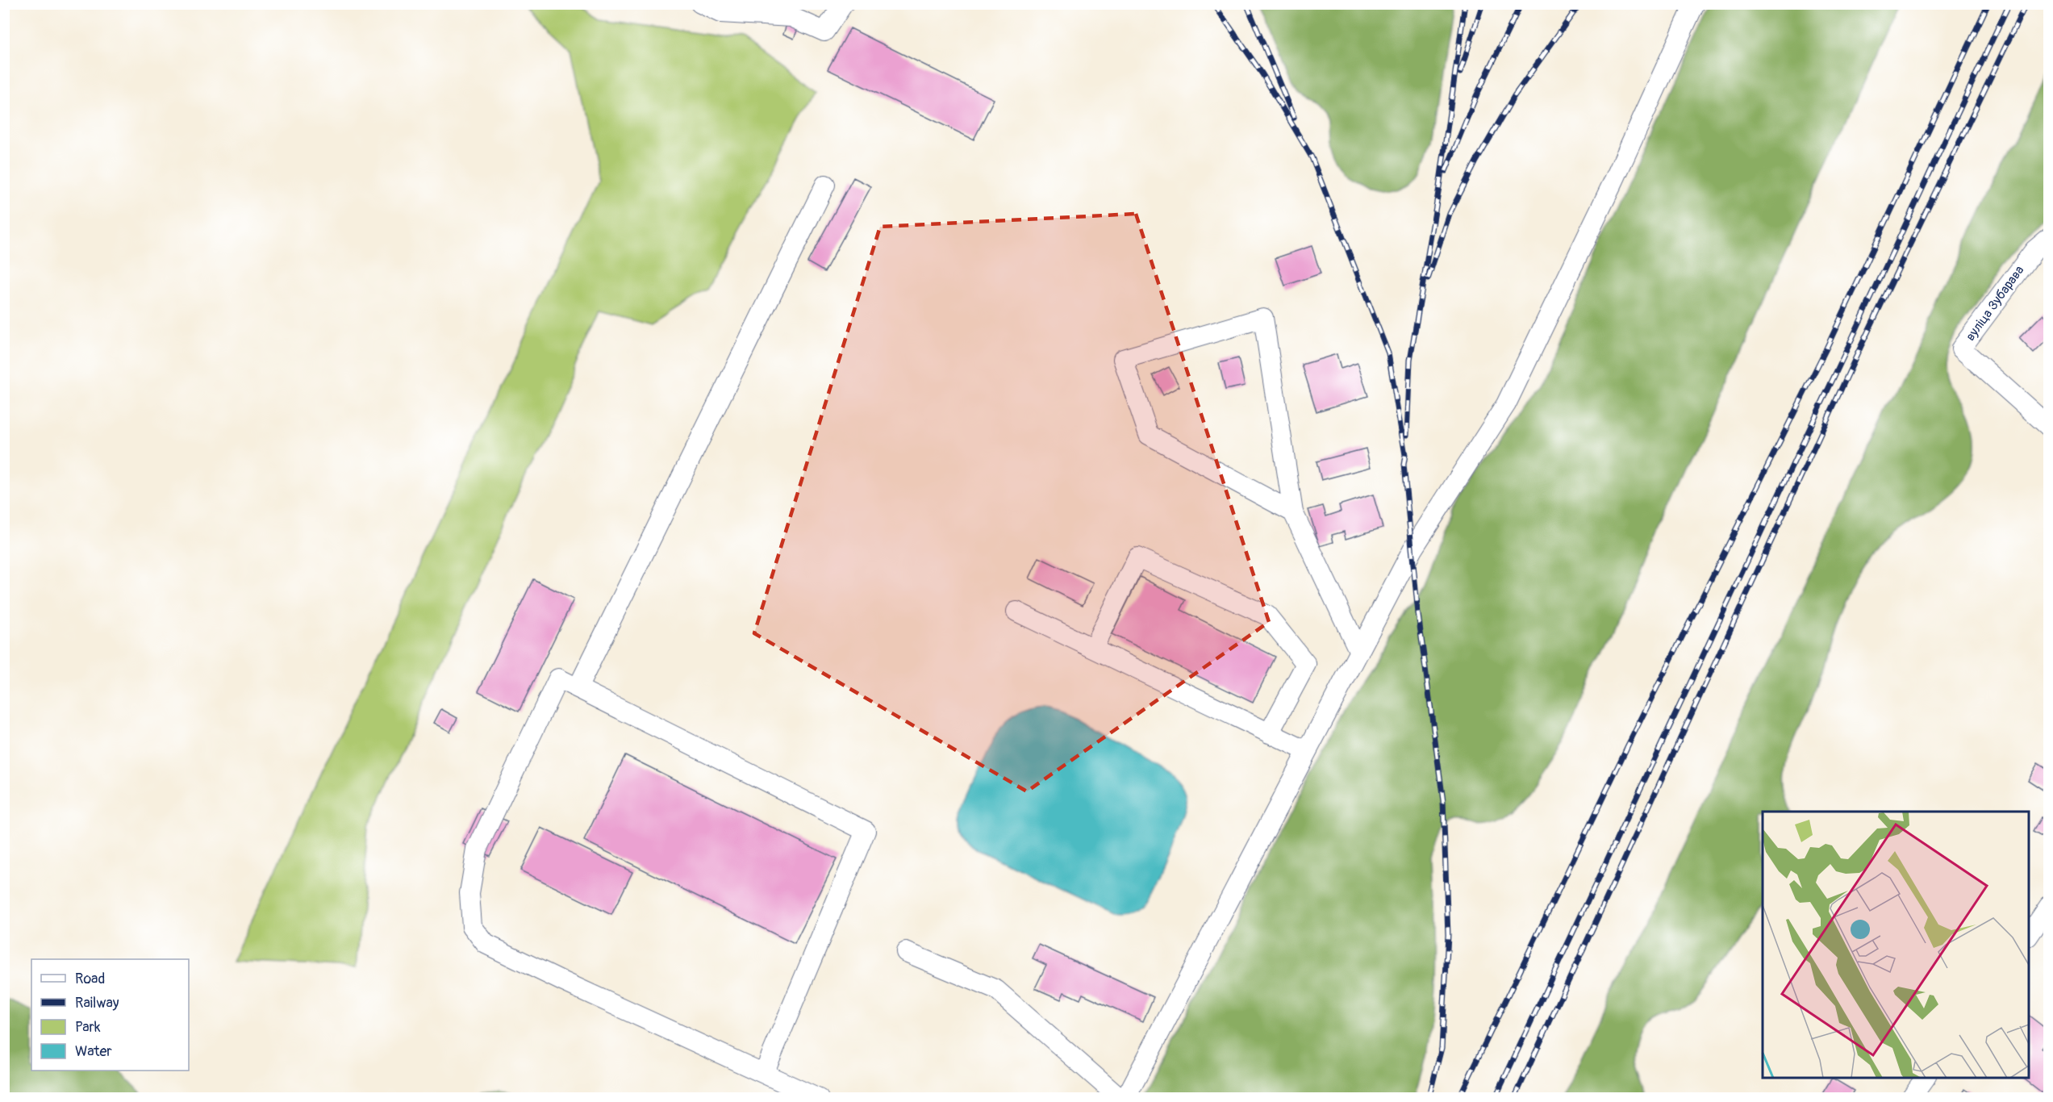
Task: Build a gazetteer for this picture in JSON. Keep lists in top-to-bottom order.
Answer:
{
  "streets": {
    "street": ["вуліца Зубарава"]
  },
  "legend": [
    "Road",
    "Railway",
    "Park",
    "Water"
  ]
}
